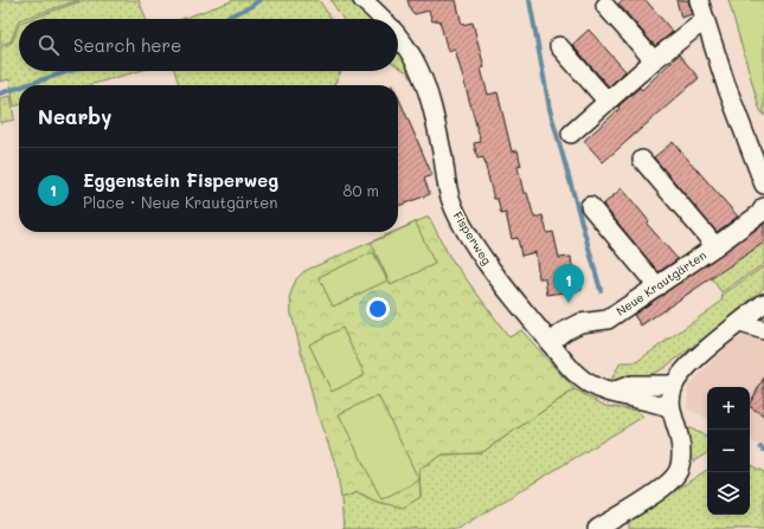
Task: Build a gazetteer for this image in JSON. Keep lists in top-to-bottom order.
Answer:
{
  "streets": {
    "street": ["Fisperweg", "Neue Krautgärten"]
  },
  "crossings": [
    ["Fisperweg", "Neue Krautgärten"]
  ],
  "page": {
    "search": "Search here",
    "heading": "Nearby",
    "list": [
      {
        "mark": "1",
        "name": "Eggenstein Fisperweg",
        "note": "Place · Neue Krautgärten",
        "value": "80 m"
      }
    ],
    "pins": "1",
    "map_buttons": ["+", "−"]
  }
}
